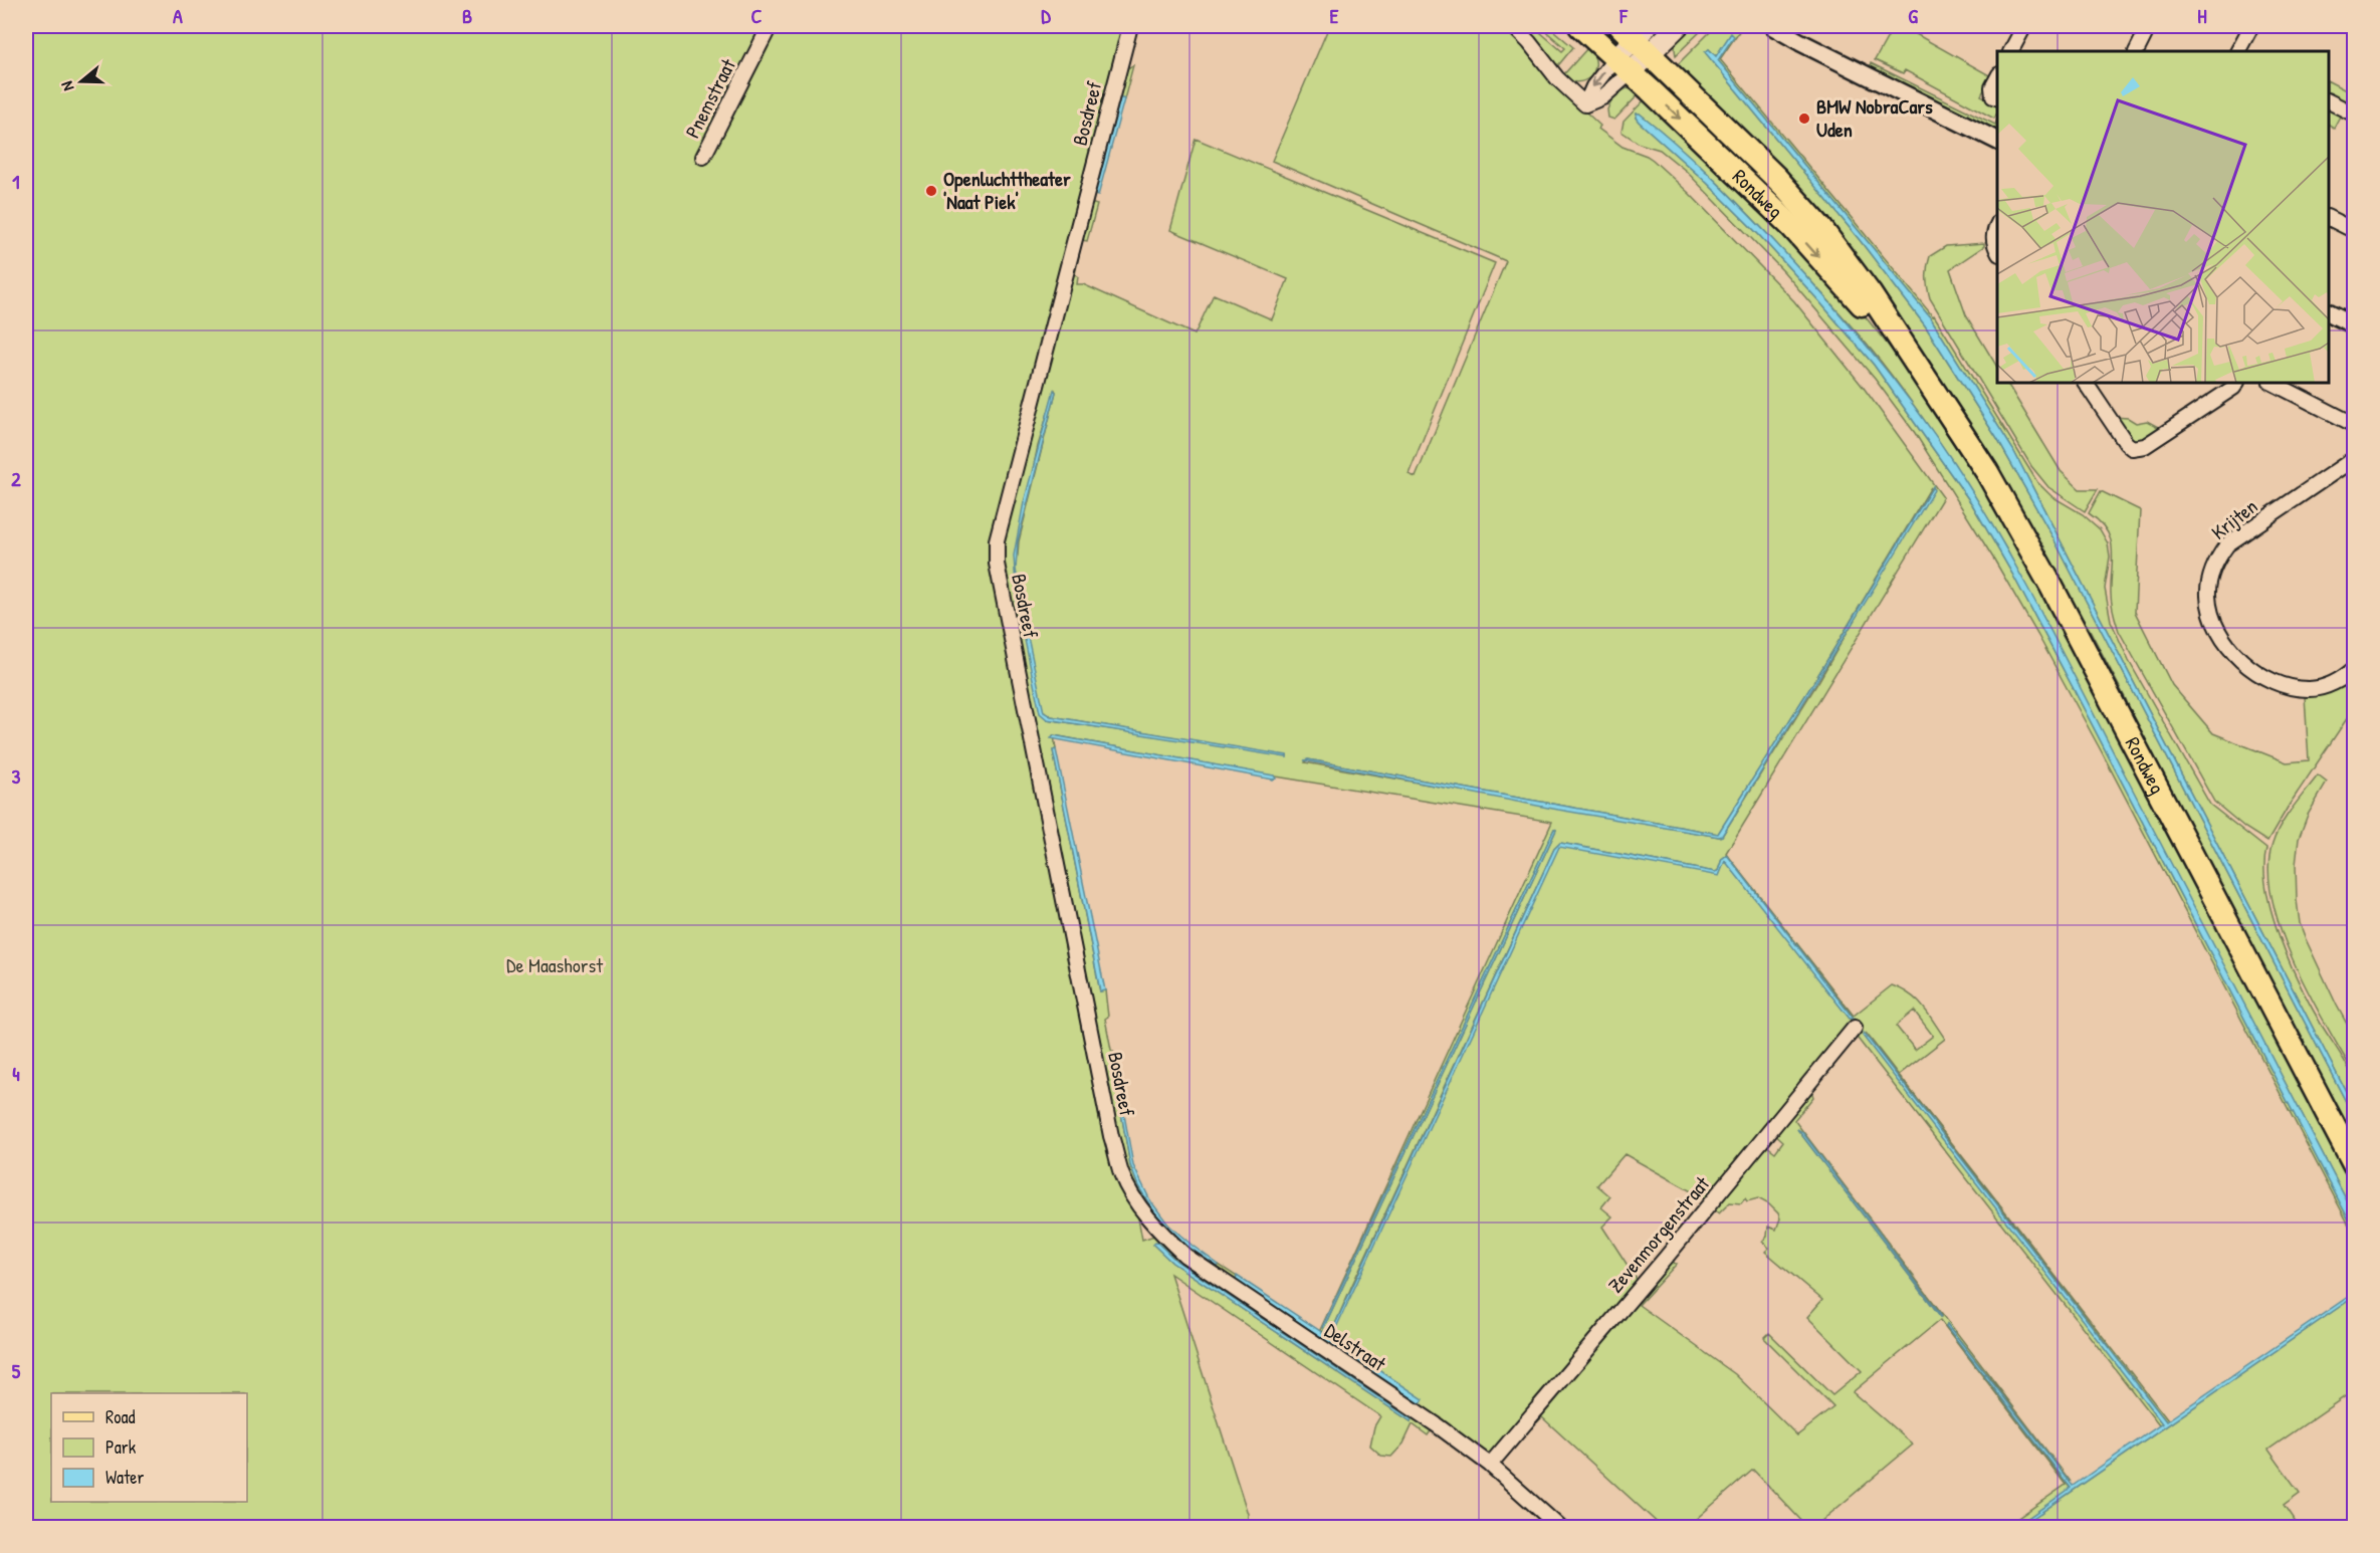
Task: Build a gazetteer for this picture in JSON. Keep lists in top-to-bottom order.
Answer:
{
  "streets": {
    "main road": ["Rondweg"],
    "street": [
      "Pnemstraat",
      "Bosdreef",
      "Krijten",
      "Zevenmorgenstraat",
      "Delstraat"
    ]
  },
  "crossings": [
    ["Bosdreef", "Delstraat"],
    ["Zevenmorgenstraat", "Delstraat"]
  ],
  "parks": ["De Maashorst"],
  "places": ["BMW NobraCars Uden", "Openluchttheater 'Naat Piek'"],
  "legend": ["Road", "Park", "Water"],
  "north": "left",
  "grid": {
    "columns": [
      "A",
      "B",
      "C",
      "D",
      "E",
      "F",
      "G",
      "H"
    ],
    "rows": [
      "1",
      "2",
      "3",
      "4",
      "5"
    ]
  }
}
